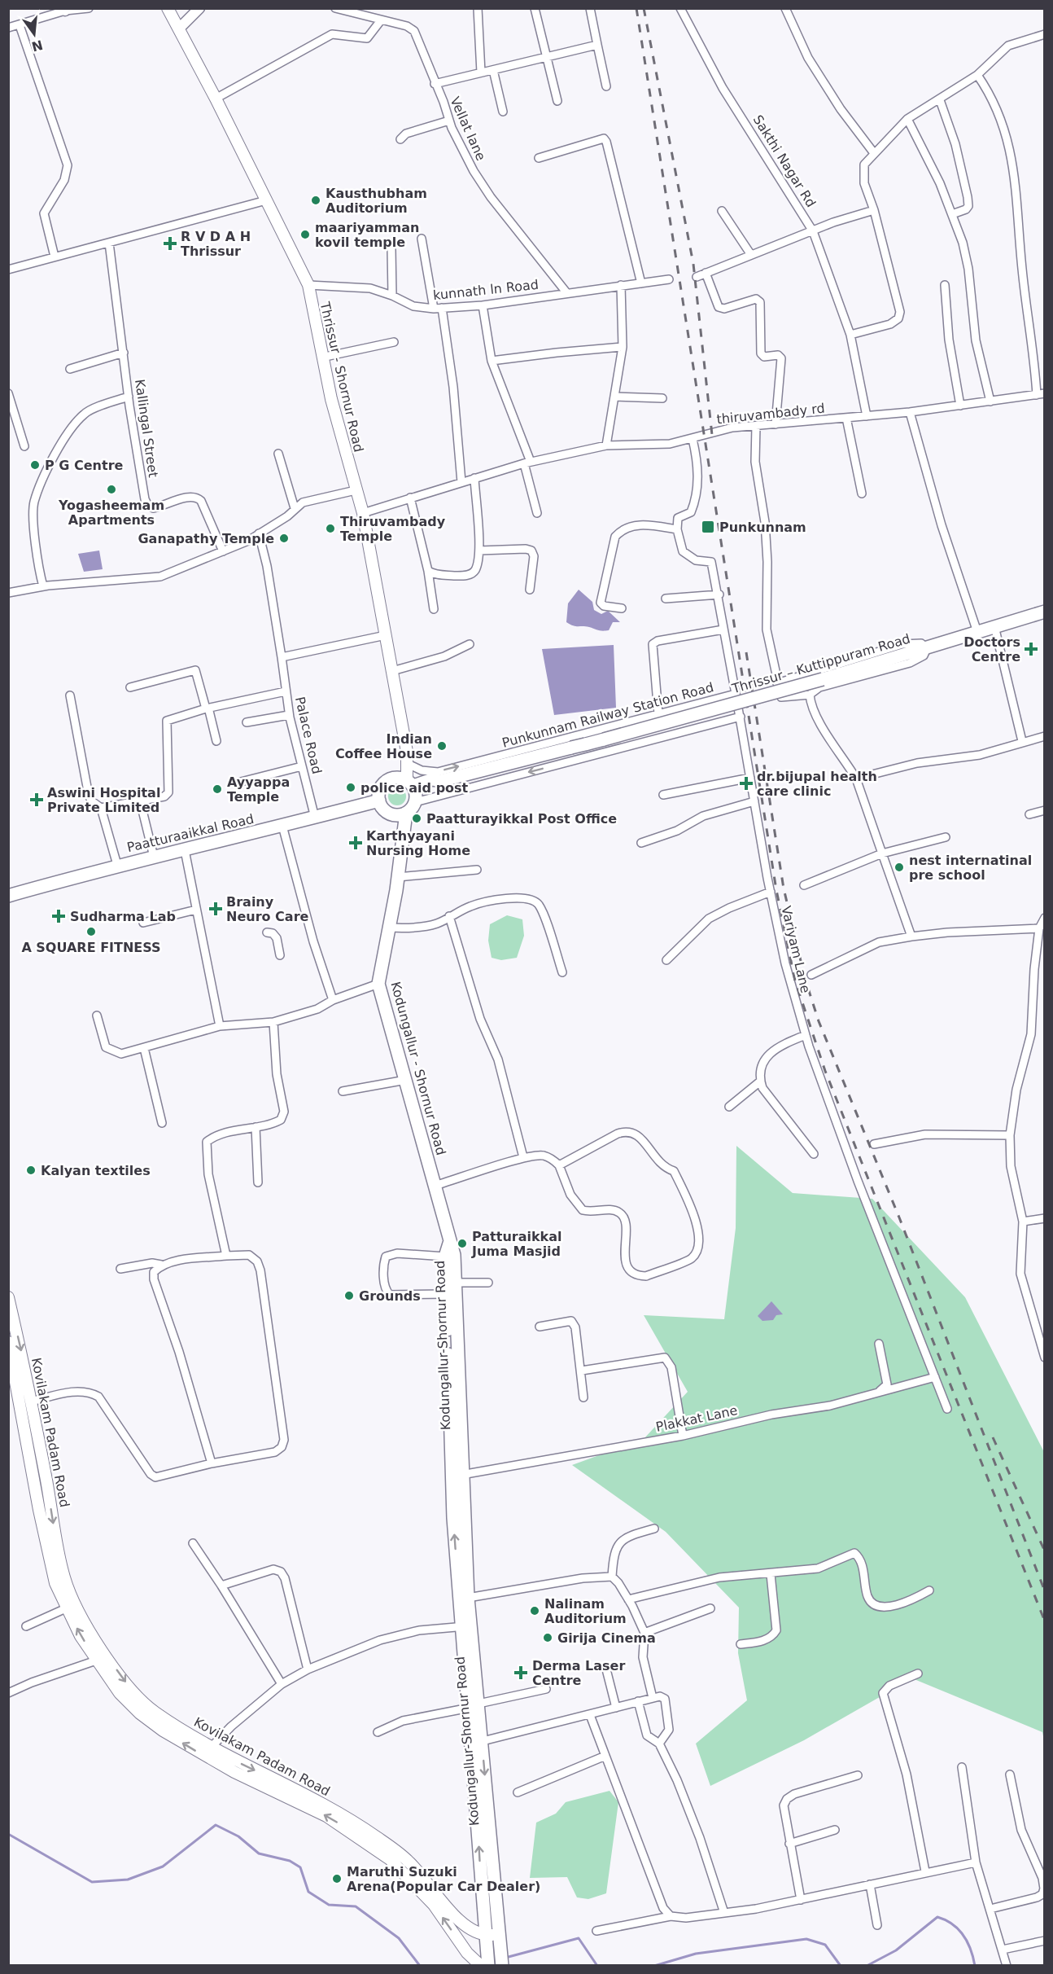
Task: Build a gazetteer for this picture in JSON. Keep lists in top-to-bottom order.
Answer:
{
  "streets": {
    "main road": [
      "Thrissur - Shornur Road",
      "Thrissur – Kuttippuram Road",
      "Paatturaaikkal Road",
      "Kodungallur - Shornur Road",
      "Kodungallur-Shornur Road",
      "Kovilakam Padam Road"
    ],
    "street": [
      "Vellat lane",
      "Sakthi Nagar Rd",
      "kunnath ln Road",
      "thiruvambady rd",
      "Kallingal Street",
      "Punkunnam Railway Station Road",
      "Palace Road",
      "Variyam Lane",
      "Plakkat Lane"
    ]
  },
  "crossings": [
    ["Vellat lane", "kunnath ln Road"],
    ["Sakthi Nagar Rd", "thiruvambady rd"],
    ["kunnath ln Road", "Thrissur - Shornur Road"],
    ["Thrissur - Shornur Road", "thiruvambady rd"],
    ["Thrissur - Shornur Road", "Thrissur – Kuttippuram Road"],
    ["Thrissur - Shornur Road", "Punkunnam Railway Station Road"],
    ["Thrissur - Shornur Road", "Paatturaaikkal Road"],
    ["Thrissur - Shornur Road", "Kodungallur - Shornur Road"],
    ["Thrissur – Kuttippuram Road", "Paatturaaikkal Road"],
    ["Thrissur – Kuttippuram Road", "Kodungallur - Shornur Road"],
    ["Punkunnam Railway Station Road", "Variyam Lane"],
    ["Palace Road", "Paatturaaikkal Road"],
    ["Paatturaaikkal Road", "Kodungallur - Shornur Road"],
    ["Variyam Lane", "Plakkat Lane"],
    ["Kodungallur - Shornur Road", "Kodungallur-Shornur Road"],
    ["Kodungallur-Shornur Road", "Plakkat Lane"],
    ["Kodungallur-Shornur Road", "Kovilakam Padam Road"]
  ],
  "places": {
    "other": [
      "Kausthubham Auditorium",
      "maariyamman kovil temple",
      "P G Centre",
      "Yogasheemam Apartments",
      "Thiruvambady Temple",
      "Ganapathy Temple",
      "Indian Coffee House",
      "police aid post",
      "Ayyappa Temple",
      "Paatturayikkal Post Office",
      "nest internatinal pre school",
      "A SQUARE FITNESS",
      "Kalyan textiles",
      "Patturaikkal Juma Masjid",
      "Grounds",
      "Nalinam Auditorium",
      "Girija Cinema",
      "Maruthi Suzuki Arena(Popular Car Dealer)"
    ],
    "health": [
      "R V D A H Thrissur",
      "Doctors Centre",
      "dr.bijupal health care clinic",
      "Aswini Hospital Private Limited",
      "Karthyayani Nursing Home",
      "Brainy Neuro Care",
      "Sudharma Lab",
      "Derma Laser Centre"
    ],
    "transit": ["Punkunnam"]
  },
  "north": "bottom"
}
